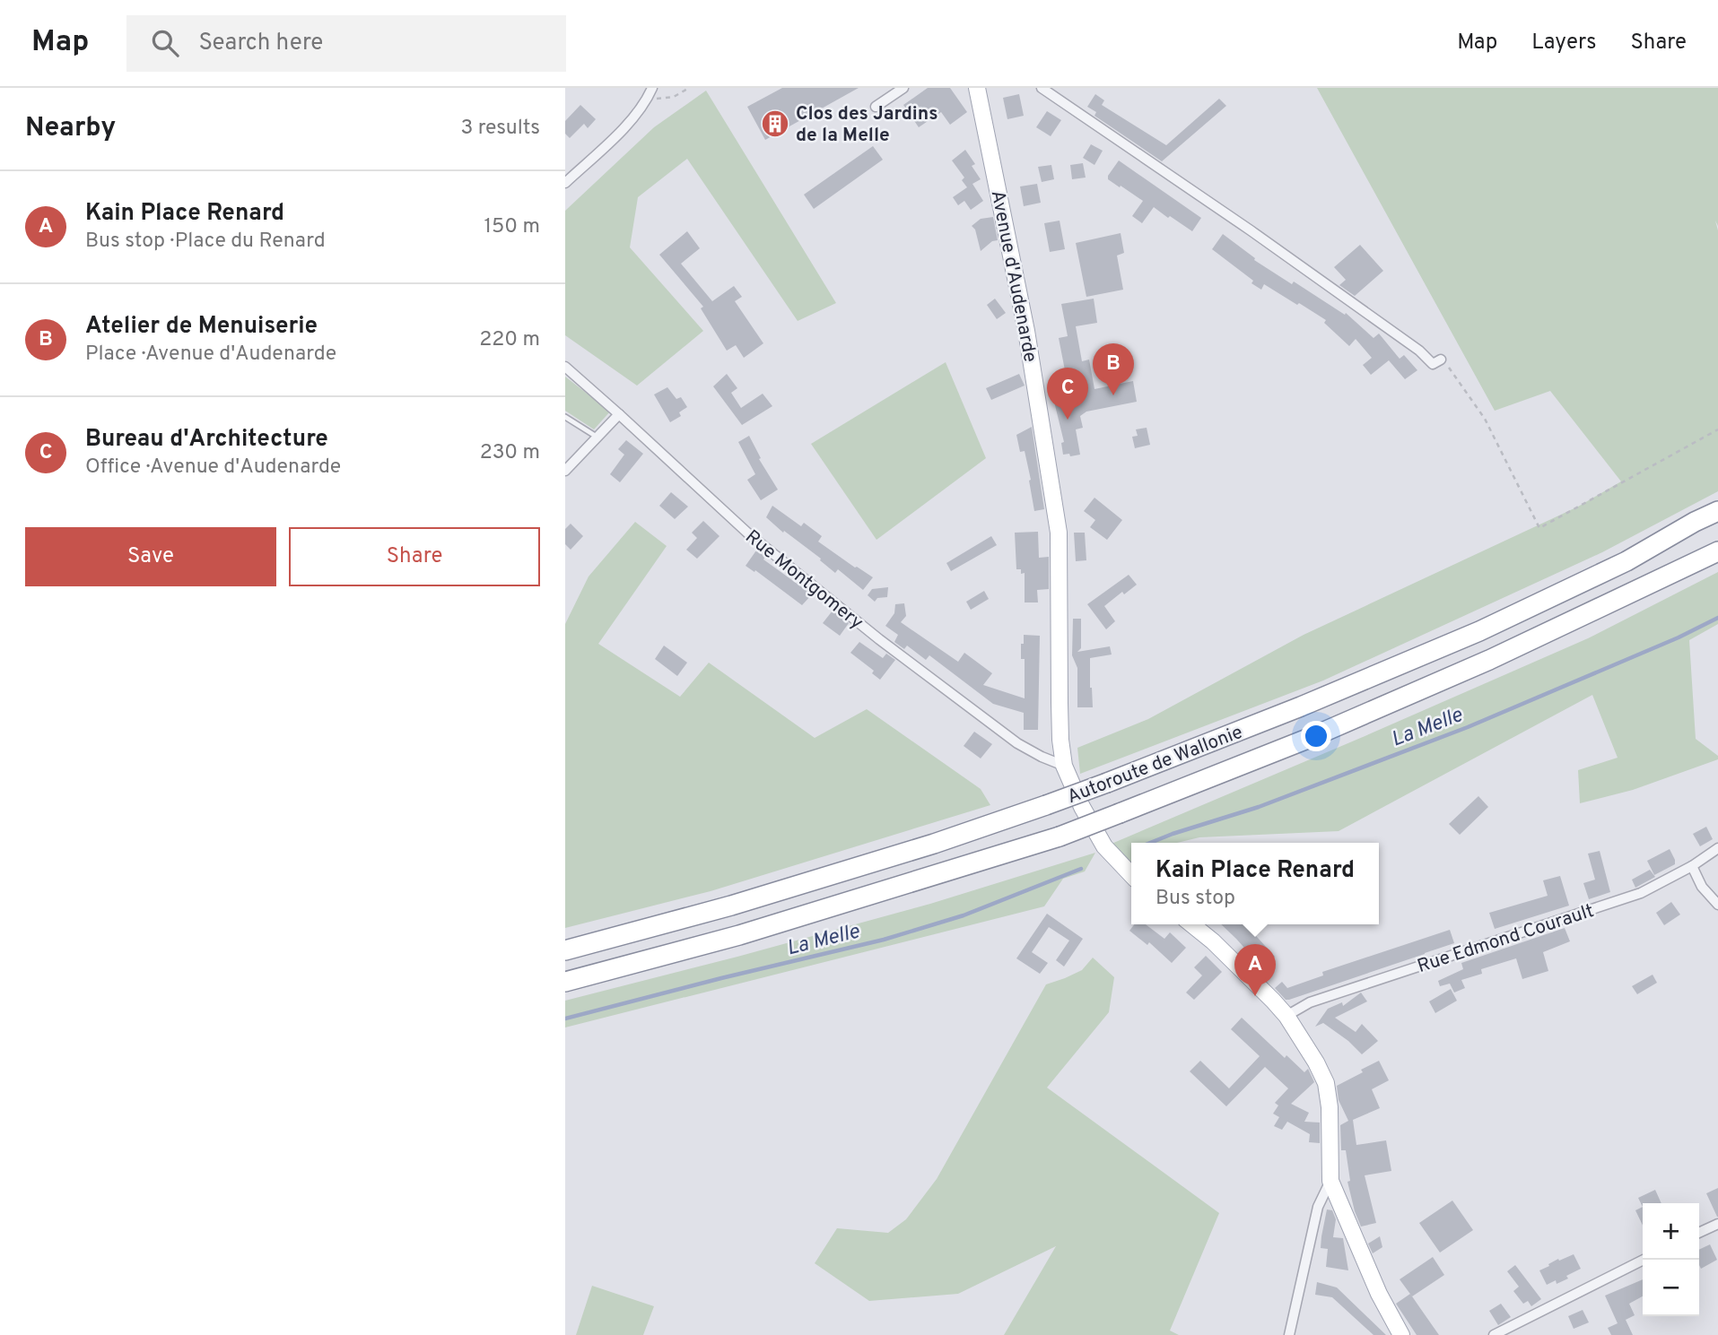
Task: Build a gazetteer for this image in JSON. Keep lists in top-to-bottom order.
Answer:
{
  "streets": {
    "highway": ["Autoroute de Wallonie"],
    "main road": ["Avenue d'Audenarde"],
    "street": ["Rue Montgomery", "Rue Edmond Courault"]
  },
  "crossings": [
    ["Avenue d'Audenarde", "Rue Montgomery"]
  ],
  "water": ["La Melle"],
  "places": {
    "building": ["Clos des Jardins de la Melle"]
  },
  "page": {
    "header": "Map",
    "search": "Search here",
    "nav": ["Map", "Layers", "Share"],
    "heading": ["Nearby", "3 results"],
    "list": [
      {
        "mark": "A",
        "name": "Kain Place Renard",
        "note": "Bus stop · Place du Renard",
        "value": "150 m"
      },
      {
        "mark": "B",
        "name": "Atelier de Menuiserie",
        "note": "Place · Avenue d'Audenarde",
        "value": "220 m"
      },
      {
        "mark": "C",
        "name": "Bureau d'Architecture",
        "note": "Office · Avenue d'Audenarde",
        "value": "230 m"
      }
    ],
    "pins": ["B", "C", "A"],
    "buttons": ["Save", "Share"],
    "popup": ["Kain Place Renard", "Bus stop"],
    "map_buttons": ["+", "−"]
  }
}
